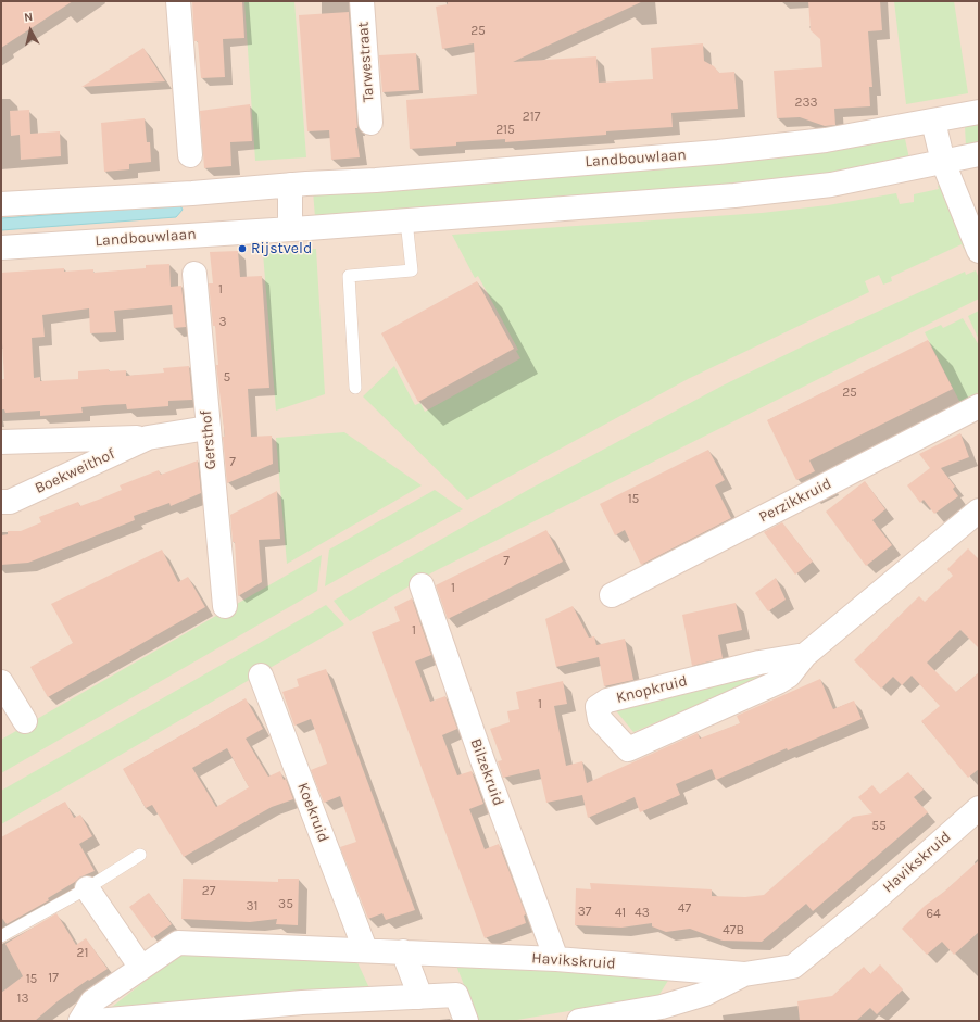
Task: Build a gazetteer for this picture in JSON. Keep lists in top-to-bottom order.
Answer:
{
  "streets": {
    "street": [
      "Tarwestraat",
      "Landbouwlaan",
      "Gersthof",
      "Boekweithof",
      "Perzikkruid",
      "Knopkruid",
      "Bilzekruid",
      "Koekruid",
      "Havikskruid"
    ]
  },
  "crossings": [
    ["Gersthof", "Boekweithof"],
    ["Bilzekruid", "Havikskruid"],
    ["Koekruid", "Havikskruid"]
  ],
  "places": ["Rijstveld"],
  "house_numbers": [
    "25",
    "233",
    "217",
    "215",
    "1",
    "3",
    "5",
    "25",
    "7",
    "15",
    "7",
    "1",
    "1",
    "1",
    "55",
    "27",
    "35",
    "31",
    "47",
    "37",
    "41",
    "43",
    "64",
    "47B",
    "21",
    "17",
    "15",
    "13"
  ],
  "north": "top"
}
